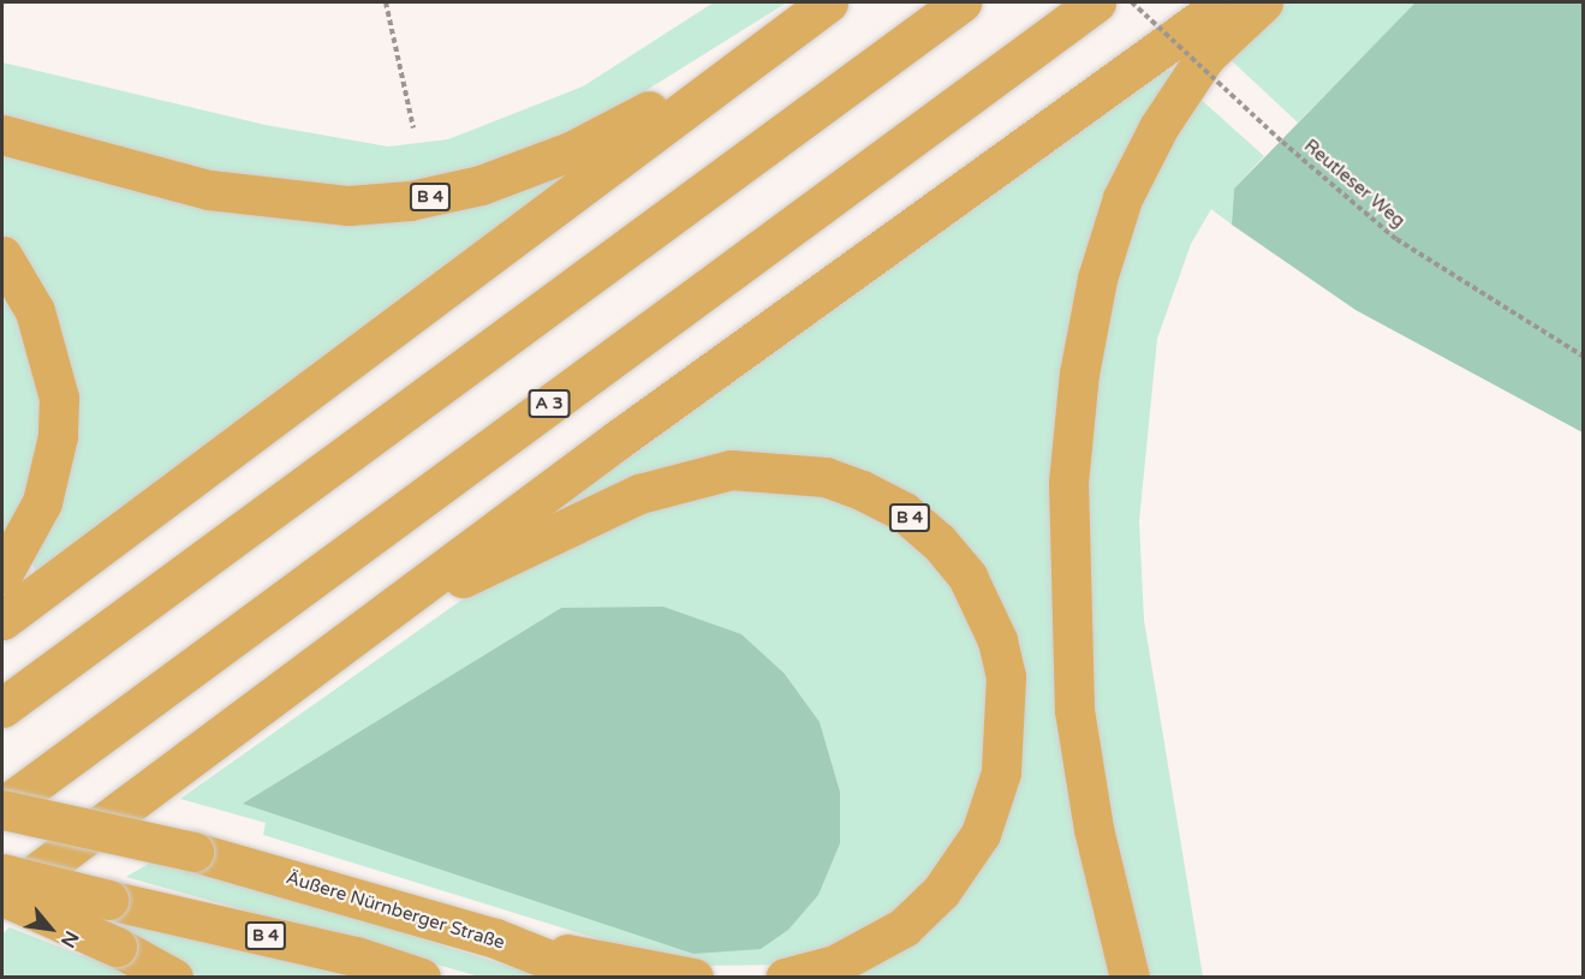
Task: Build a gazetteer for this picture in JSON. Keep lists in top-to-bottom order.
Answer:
{
  "streets": {
    "highway": ["B 4", "A 3", "Äußere Nürnberger Straße"],
    "path": ["Reutleser Weg"]
  },
  "crossings": [
    ["A 3", "Äußere Nürnberger Straße"]
  ],
  "north": "bottom right"
}
